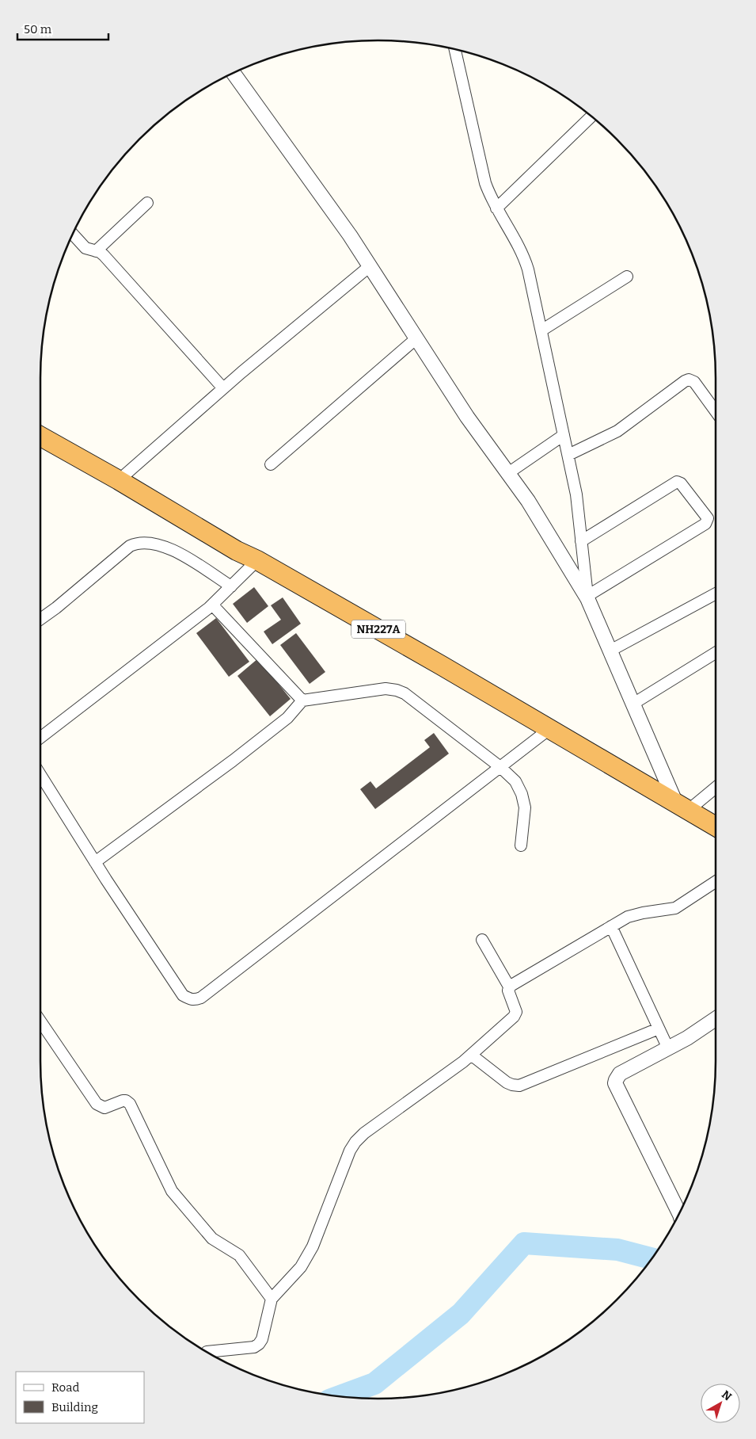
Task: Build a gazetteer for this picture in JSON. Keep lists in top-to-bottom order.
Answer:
{
  "streets": {
    "highway": ["NH227A"]
  },
  "legend": ["Road", "Building"],
  "scale_bar": "50 m",
  "north": "top right"
}
